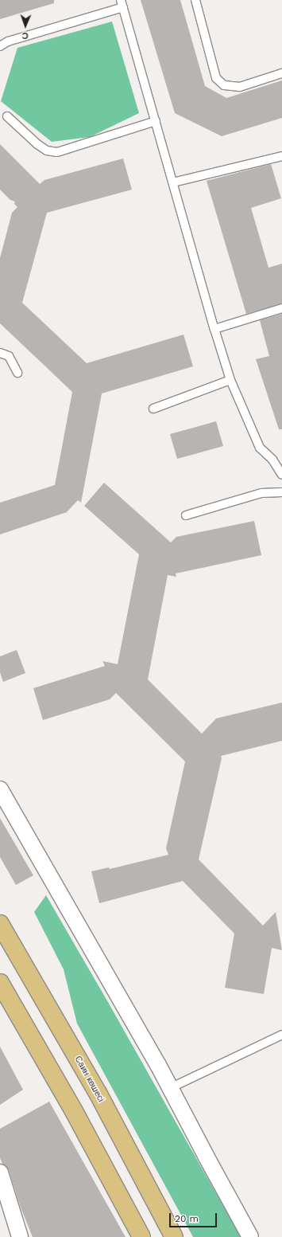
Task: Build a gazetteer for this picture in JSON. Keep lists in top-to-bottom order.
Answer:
{
  "streets": {
    "main road": ["Саин көшесі"]
  },
  "scale_bar": "20 m",
  "north": "bottom"
}
